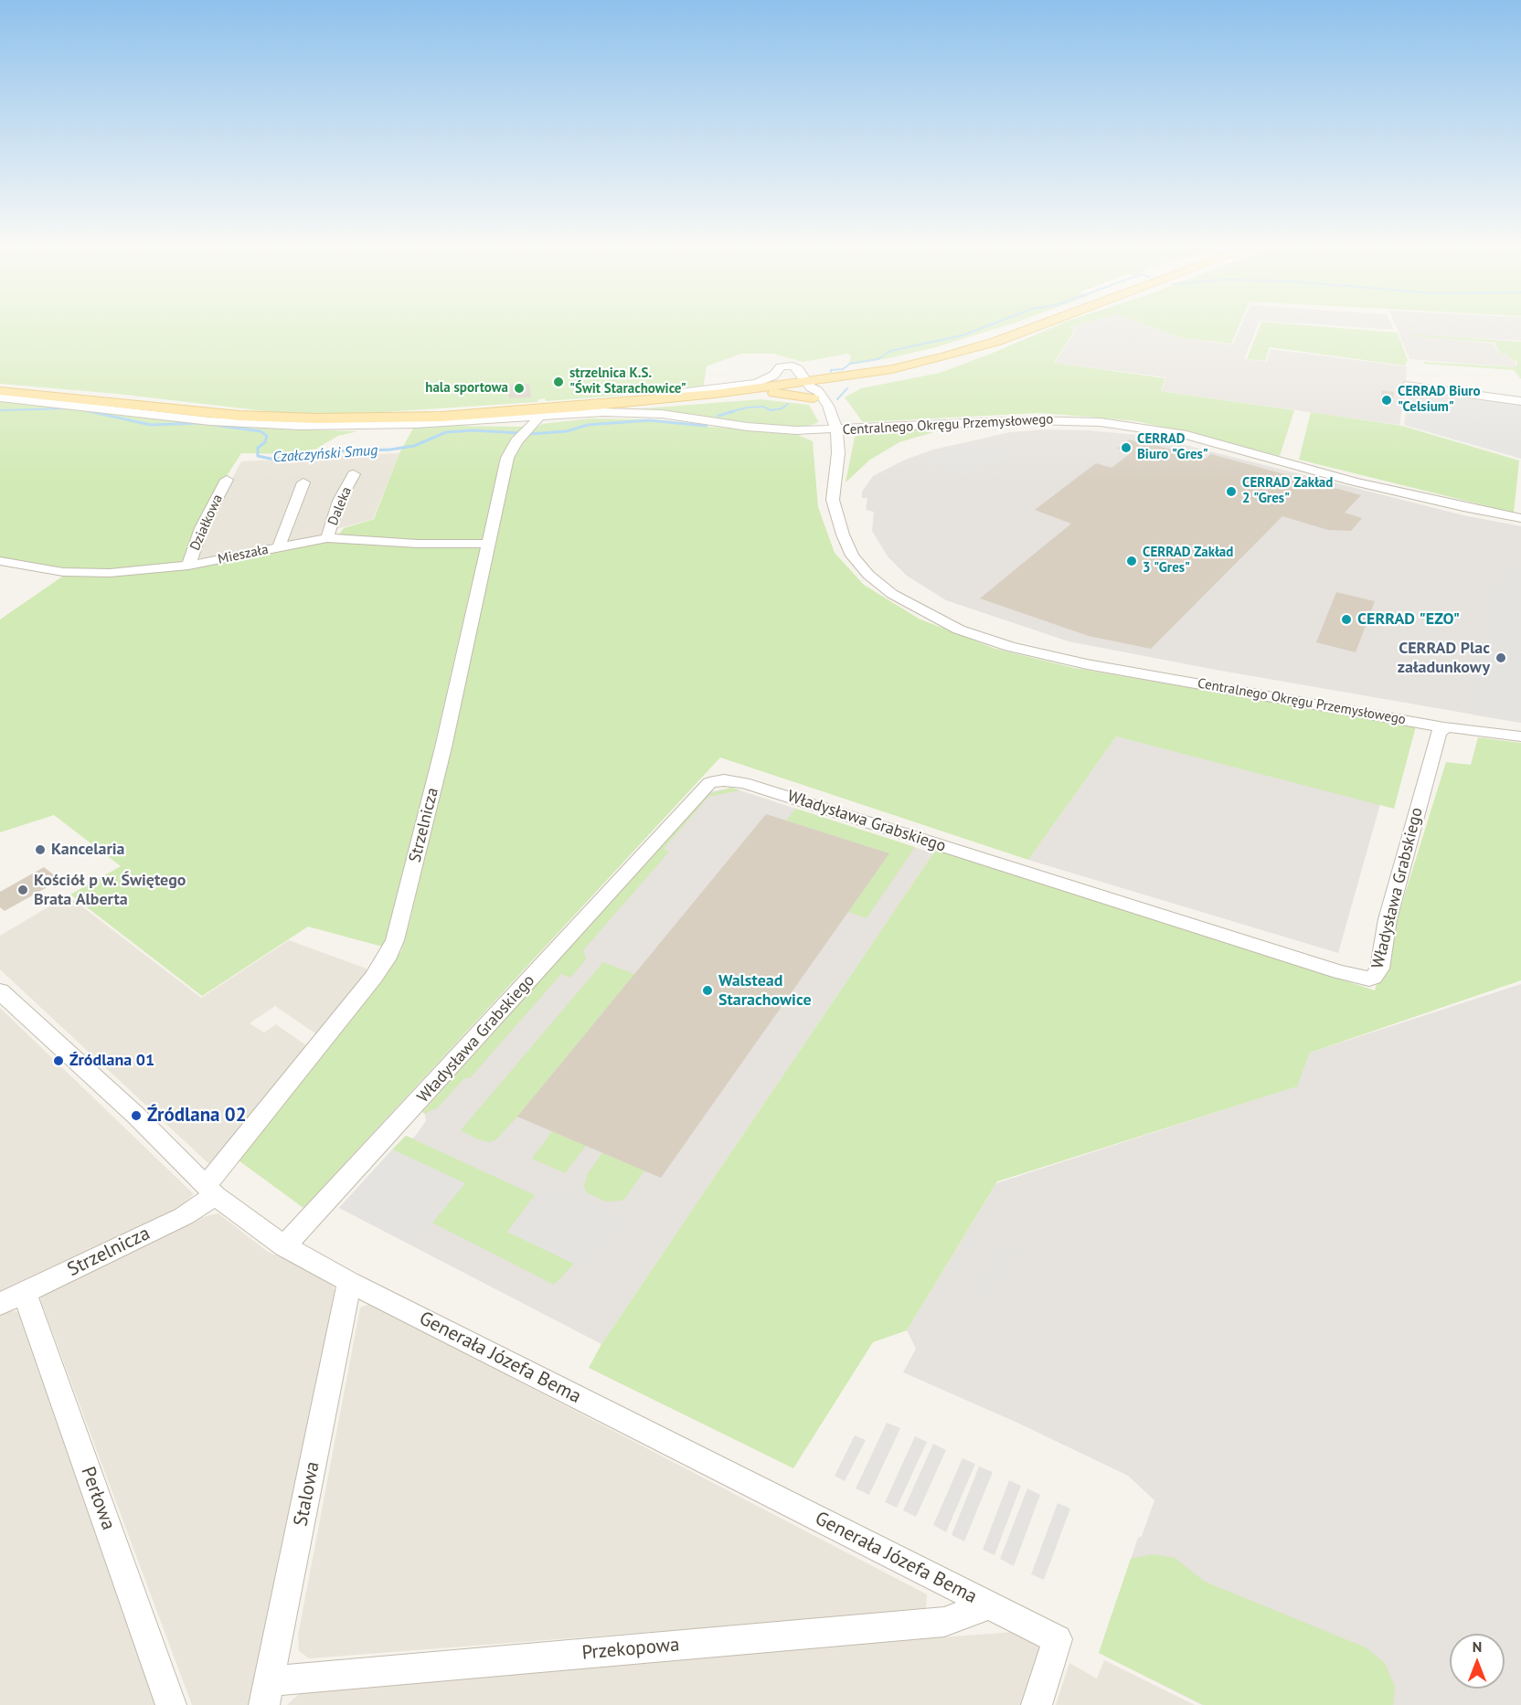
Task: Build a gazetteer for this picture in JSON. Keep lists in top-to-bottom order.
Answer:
{
  "streets": {
    "street": [
      "Centralnego Okręgu Przemysłowego",
      "Daleka",
      "Działkowa",
      "Mieszała",
      "Władysława Grabskiego",
      "Strzelnicza",
      "Generała Józefa Bema",
      "Stalowa",
      "Perłowa",
      "Przekopowa"
    ]
  },
  "crossings": [
    ["Centralnego Okręgu Przemysłowego", "Władysława Grabskiego"],
    ["Daleka", "Mieszała"],
    ["Działkowa", "Mieszała"],
    ["Mieszała", "Strzelnicza"],
    ["Władysława Grabskiego", "Generała Józefa Bema"],
    ["Strzelnicza", "Generała Józefa Bema"],
    ["Strzelnicza", "Perłowa"],
    ["Generała Józefa Bema", "Stalowa"],
    ["Generała Józefa Bema", "Przekopowa"],
    ["Stalowa", "Przekopowa"]
  ],
  "water": ["Czałczyński Smug"],
  "places": [
    "strzelnica K.S. \"Świt Starachowice\"",
    "hala sportowa",
    "CERRAD Biuro \"Celsium\"",
    "CERRAD Biuro \"Gres\"",
    "CERRAD Zakład 2 \"Gres\"",
    "CERRAD Zakład 3 \"Gres\"",
    "CERRAD \"EZO\"",
    "CERRAD Plac załadunkowy",
    "Kancelaria",
    "Kościół p w. Świętego Brata Alberta",
    "Walstead Starachowice",
    "Źródlana 01",
    "Źródlana 02"
  ],
  "north": "top"
}
